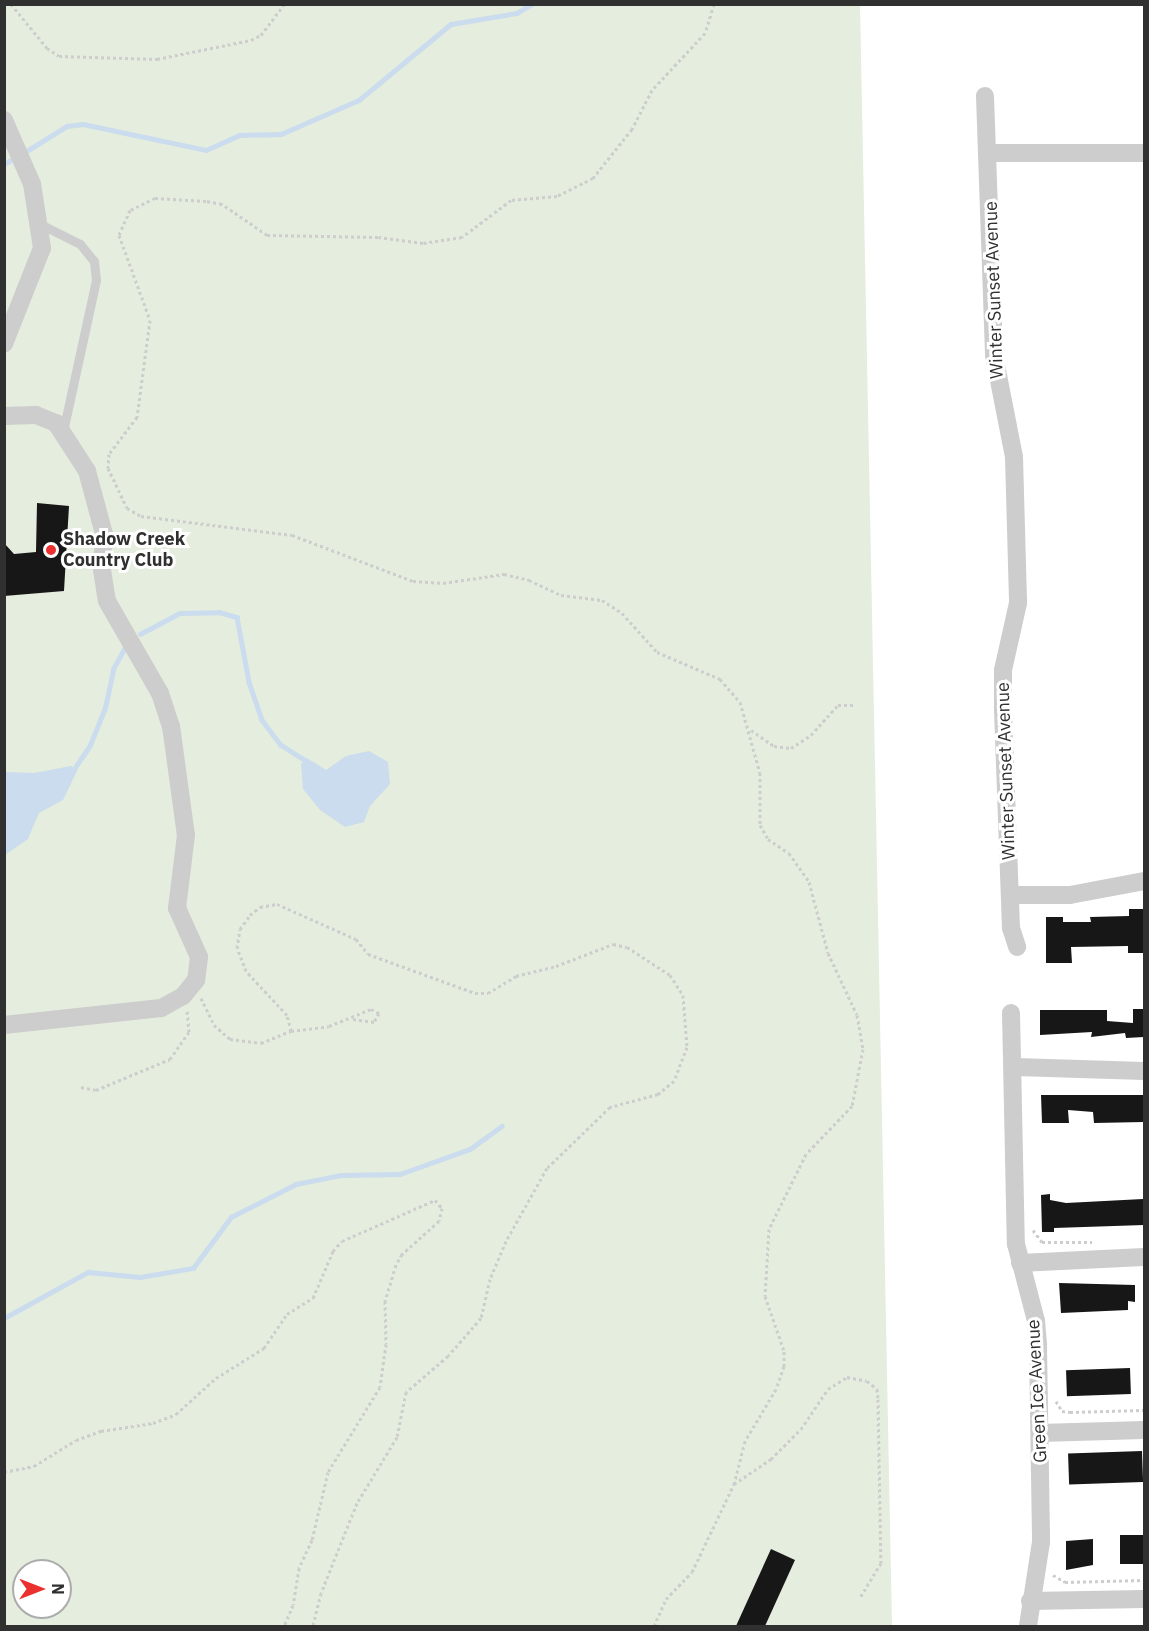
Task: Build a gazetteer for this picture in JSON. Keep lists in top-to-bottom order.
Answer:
{
  "streets": {
    "street": ["Winter Sunset Avenue", "Green Ice Avenue"]
  },
  "places": ["Shadow Creek Country Club"],
  "north": "right"
}
